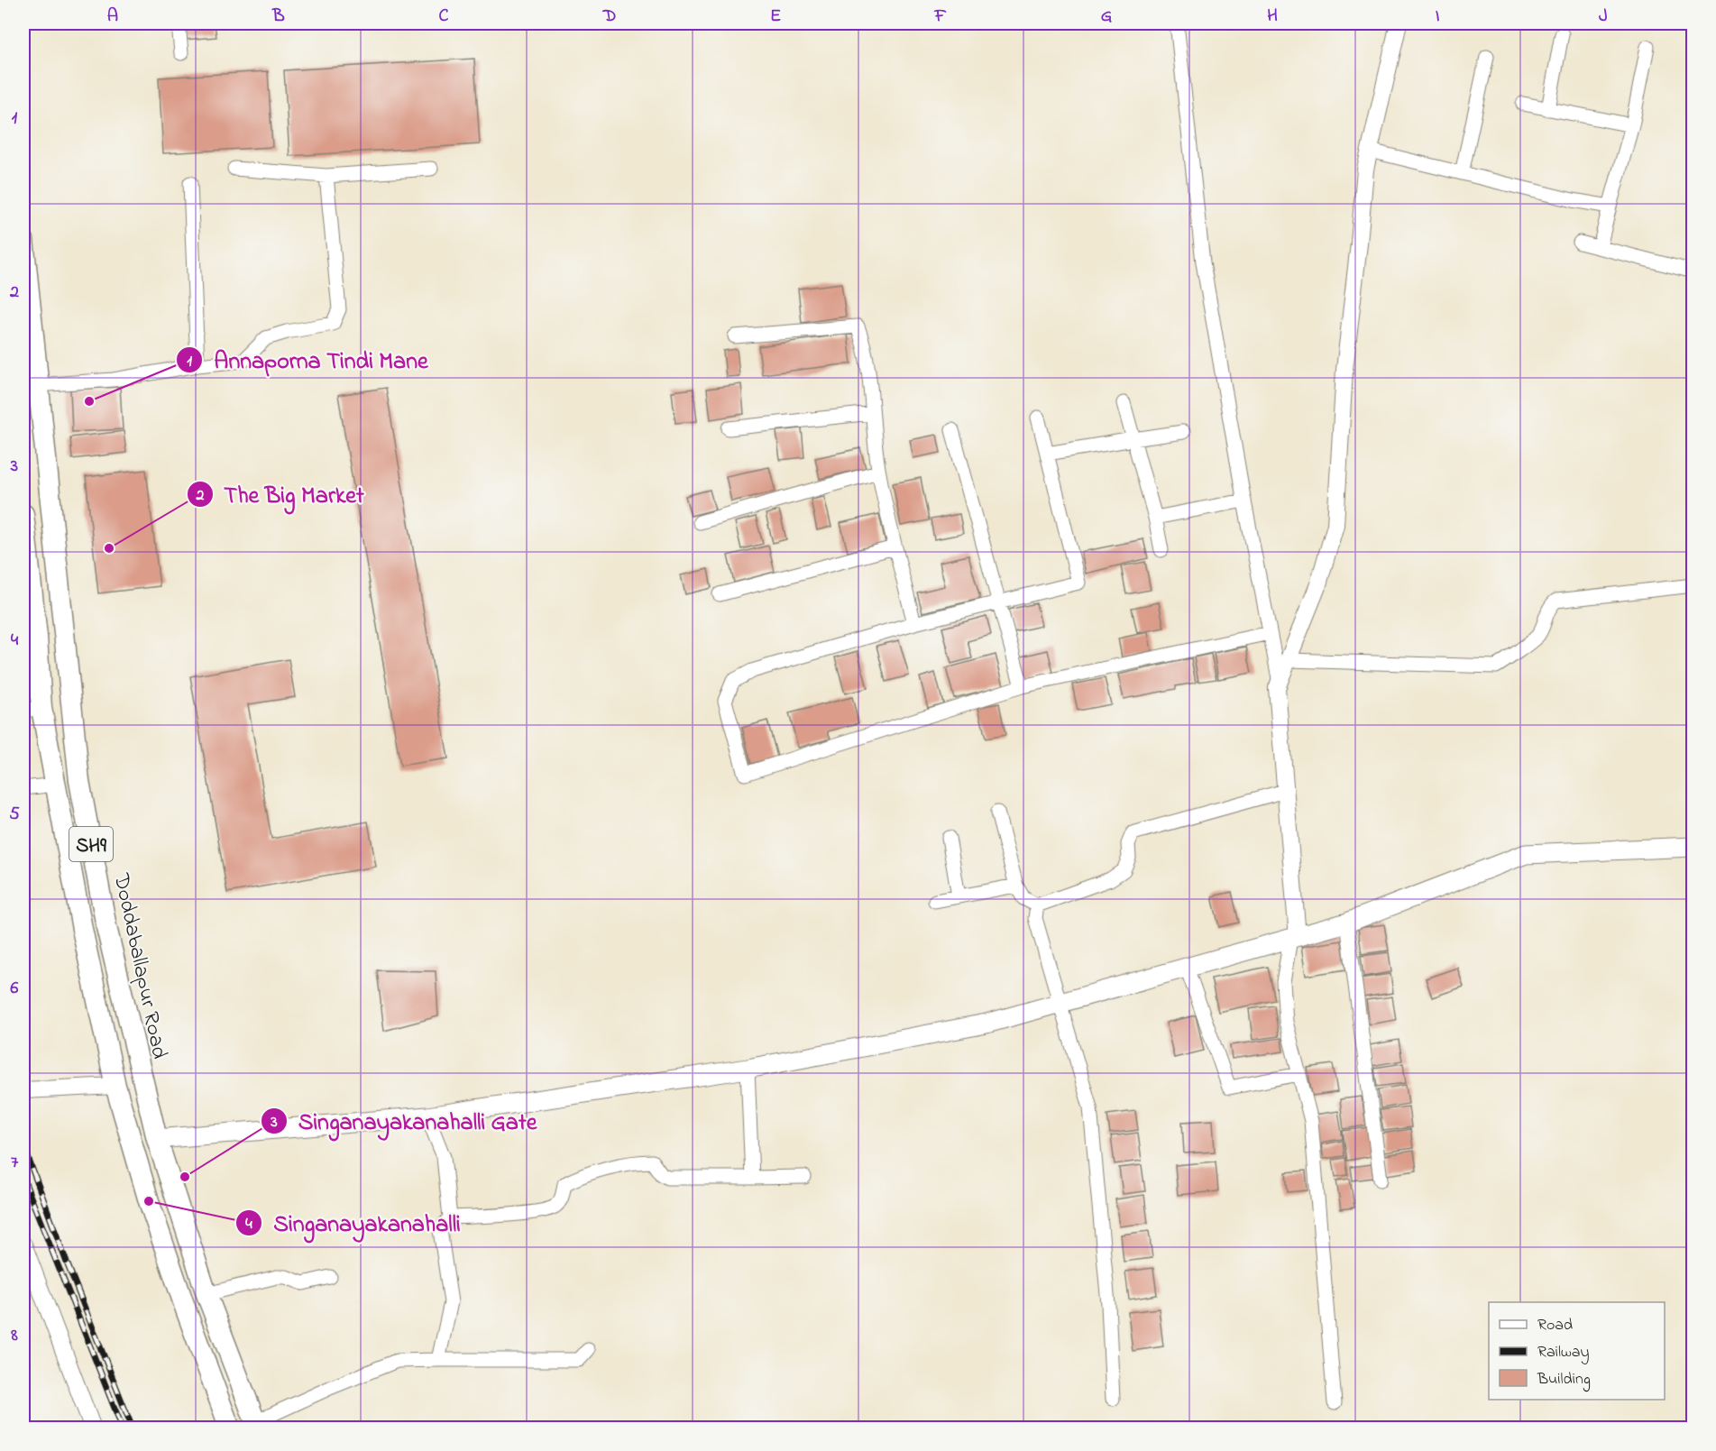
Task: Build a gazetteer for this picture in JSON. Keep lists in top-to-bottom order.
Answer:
{
  "streets": {
    "main road": ["SH9", "Doddaballapur Road"]
  },
  "places": [
    "Annaporna Tindi Mane",
    "The Big Market",
    "Singanayakanahalli Gate",
    "Singanayakanahalli"
  ],
  "legend": ["Road", "Railway", "Building"],
  "grid": {
    "columns": [
      "A",
      "B",
      "C",
      "D",
      "E",
      "F",
      "G",
      "H",
      "I",
      "J"
    ],
    "rows": [
      "1",
      "2",
      "3",
      "4",
      "5",
      "6",
      "7",
      "8"
    ]
  }
}
